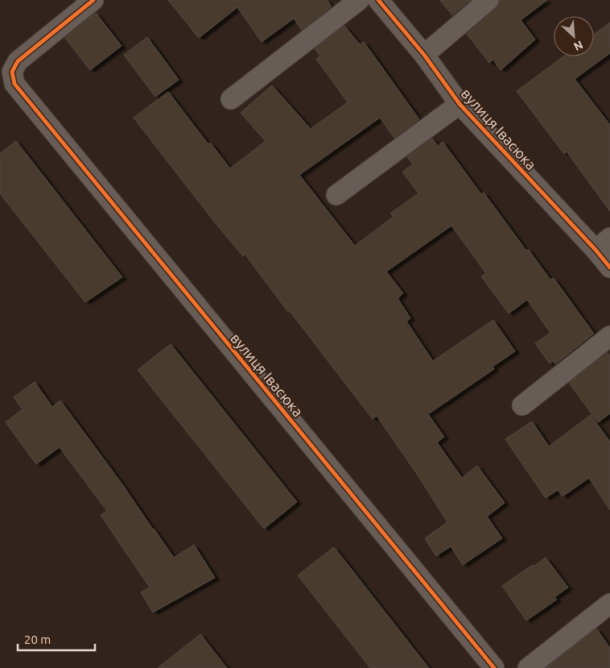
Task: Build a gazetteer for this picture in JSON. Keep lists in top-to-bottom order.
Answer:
{
  "streets": {
    "street": ["вулиця Івасюка"]
  },
  "scale_bar": "20 m",
  "north": "bottom right"
}
